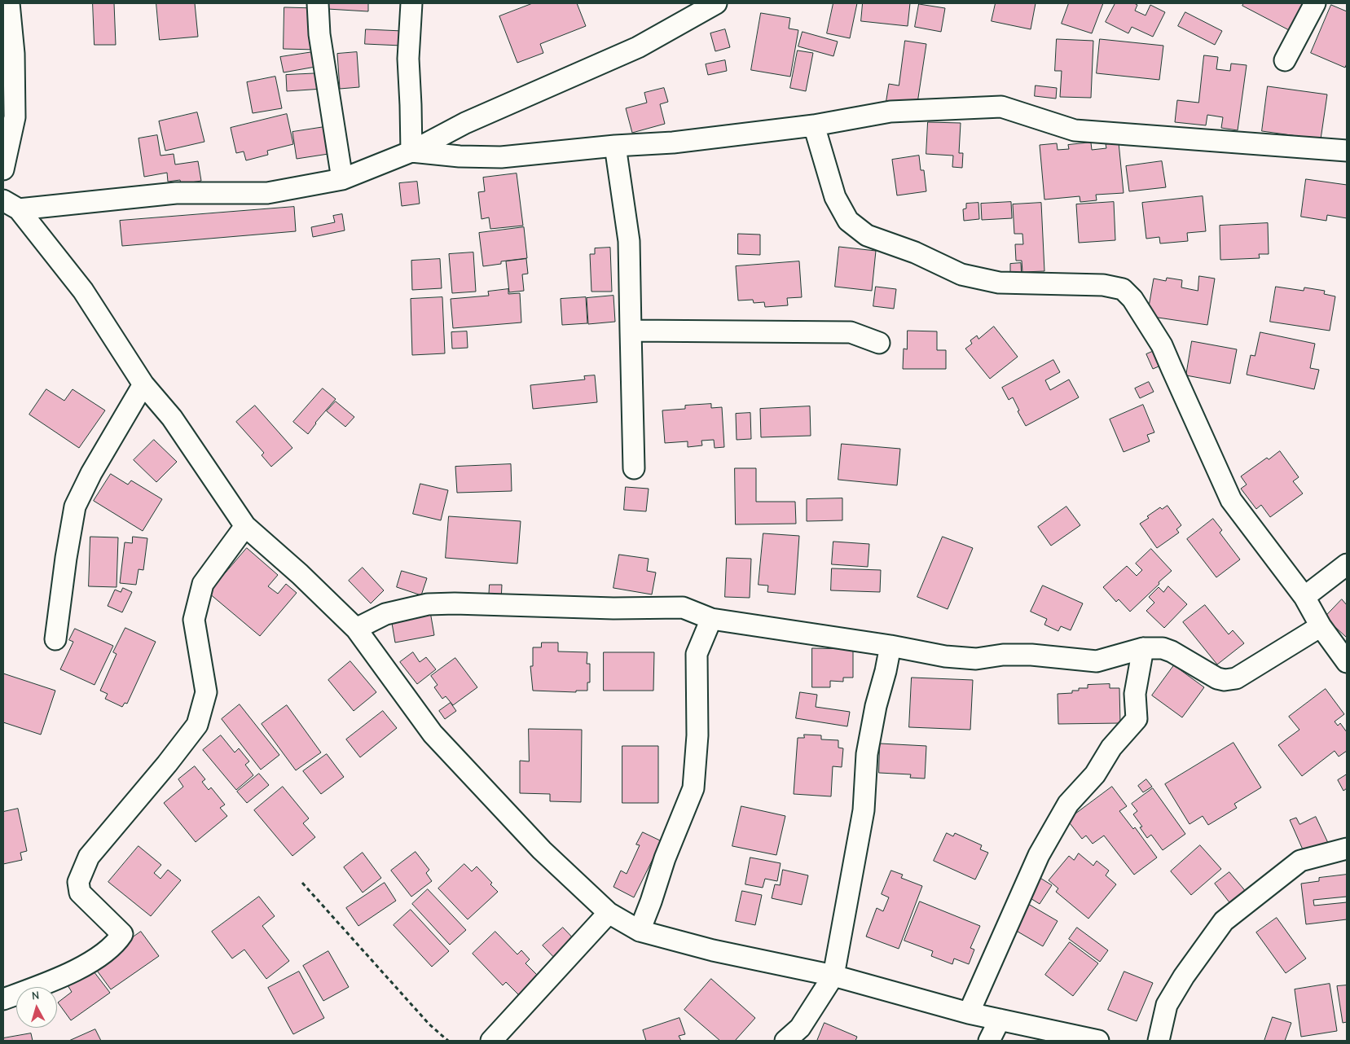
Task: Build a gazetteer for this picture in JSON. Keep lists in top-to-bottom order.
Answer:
{
  "north": "top"
}
